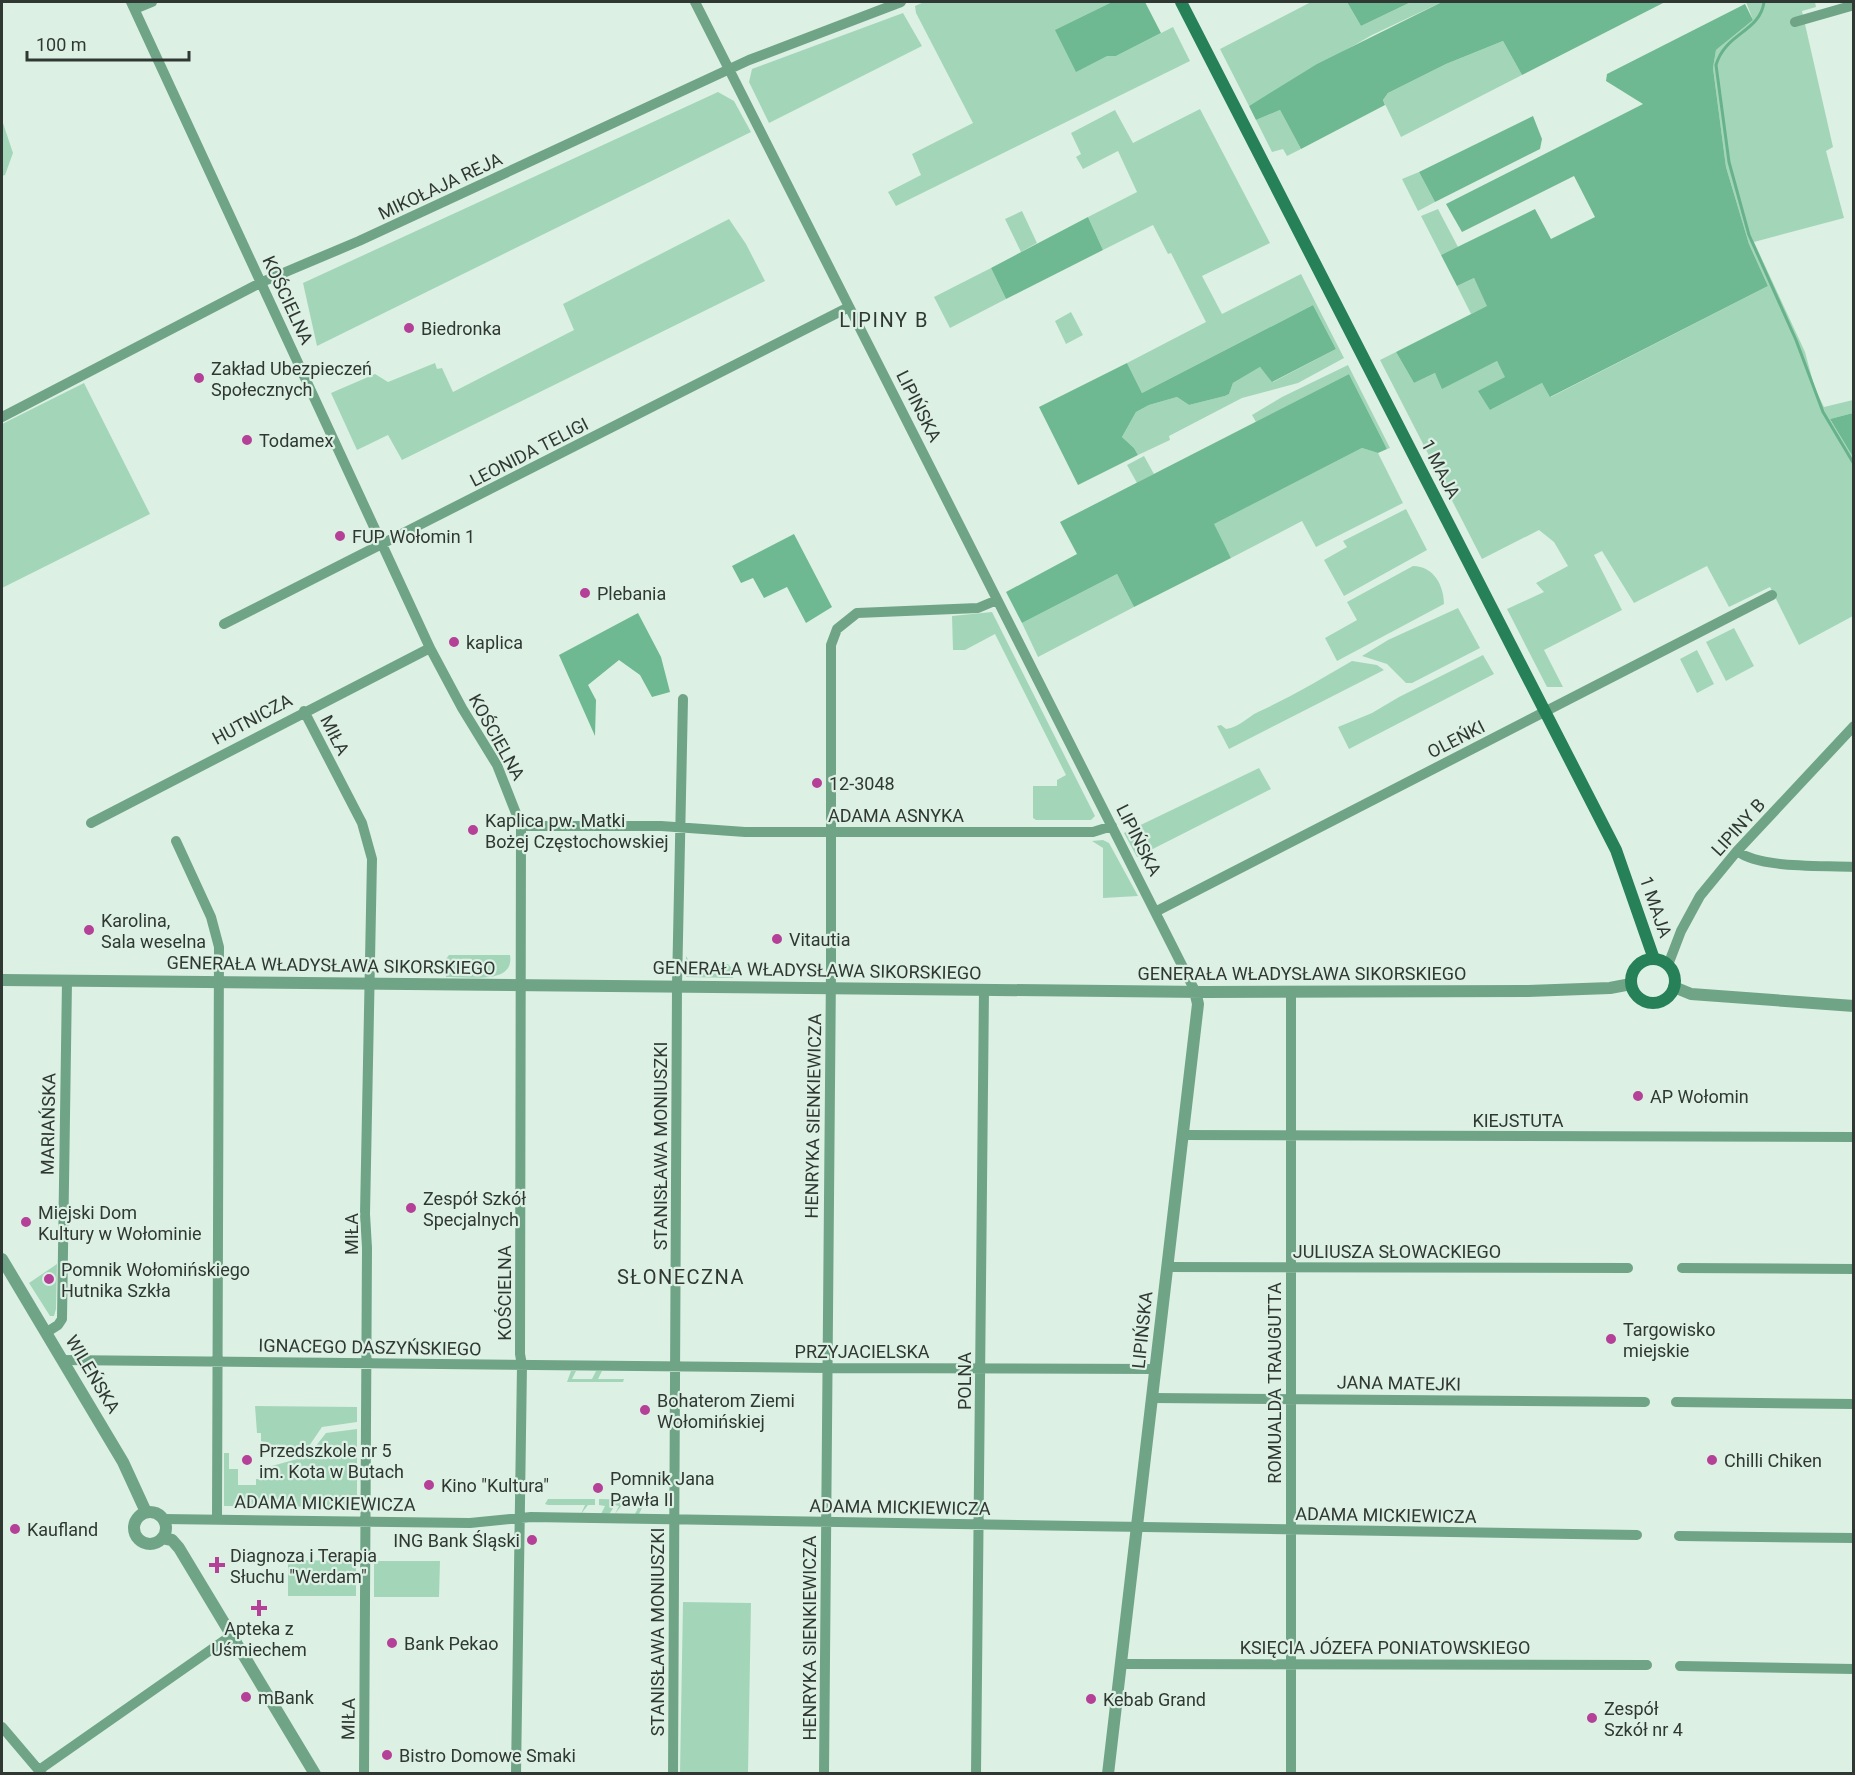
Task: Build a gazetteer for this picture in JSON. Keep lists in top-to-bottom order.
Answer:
{
  "streets": {
    "main road": ["1 MAJA"],
    "street": [
      "MIKOŁAJA REJA",
      "KOŚCIELNA",
      "LIPIŃSKA",
      "LEONIDA TELIGI",
      "HUTNICZA",
      "MIŁA",
      "OLEŃKI",
      "ADAMA ASNYKA",
      "LIPINY B",
      "GENERAŁA WŁADYSŁAWA SIKORSKIEGO",
      "HENRYKA SIENKIEWICZA",
      "KIEJSTUTA",
      "MARIAŃSKA",
      "STANISŁAWA MONIUSZKI",
      "JULIUSZA SŁOWACKIEGO",
      "IGNACEGO DASZYŃSKIEGO",
      "PRZYJACIELSKA",
      "WILEŃSKA",
      "POLNA",
      "ROMUALDA TRAUGUTTA",
      "JANA MATEJKI",
      "ADAMA MICKIEWICZA",
      "KSIĘCIA JÓZEFA PONIATOWSKIEGO"
    ]
  },
  "crossings": [
    ["MIKOŁAJA REJA", "KOŚCIELNA"],
    ["MIKOŁAJA REJA", "LIPIŃSKA"],
    ["KOŚCIELNA", "LEONIDA TELIGI"],
    ["KOŚCIELNA", "HUTNICZA"],
    ["KOŚCIELNA", "ADAMA ASNYKA"],
    ["KOŚCIELNA", "GENERAŁA WŁADYSŁAWA SIKORSKIEGO"],
    ["KOŚCIELNA", "IGNACEGO DASZYŃSKIEGO"],
    ["KOŚCIELNA", "ADAMA MICKIEWICZA"],
    ["LIPIŃSKA", "LEONIDA TELIGI"],
    ["LIPIŃSKA", "OLEŃKI"],
    ["LIPIŃSKA", "ADAMA ASNYKA"],
    ["LIPIŃSKA", "GENERAŁA WŁADYSŁAWA SIKORSKIEGO"],
    ["LIPIŃSKA", "HENRYKA SIENKIEWICZA"],
    ["LIPIŃSKA", "KIEJSTUTA"],
    ["LIPIŃSKA", "JULIUSZA SŁOWACKIEGO"],
    ["LIPIŃSKA", "PRZYJACIELSKA"],
    ["LIPIŃSKA", "JANA MATEJKI"],
    ["LIPIŃSKA", "ADAMA MICKIEWICZA"],
    ["LIPIŃSKA", "KSIĘCIA JÓZEFA PONIATOWSKIEGO"],
    ["1 MAJA", "OLEŃKI"],
    ["1 MAJA", "LIPINY B"],
    ["1 MAJA", "GENERAŁA WŁADYSŁAWA SIKORSKIEGO"],
    ["HUTNICZA", "MIŁA"],
    ["MIŁA", "GENERAŁA WŁADYSŁAWA SIKORSKIEGO"],
    ["MIŁA", "IGNACEGO DASZYŃSKIEGO"],
    ["MIŁA", "ADAMA MICKIEWICZA"],
    ["ADAMA ASNYKA", "HENRYKA SIENKIEWICZA"],
    ["ADAMA ASNYKA", "STANISŁAWA MONIUSZKI"],
    ["LIPINY B", "GENERAŁA WŁADYSŁAWA SIKORSKIEGO"],
    ["GENERAŁA WŁADYSŁAWA SIKORSKIEGO", "HENRYKA SIENKIEWICZA"],
    ["GENERAŁA WŁADYSŁAWA SIKORSKIEGO", "MARIAŃSKA"],
    ["GENERAŁA WŁADYSŁAWA SIKORSKIEGO", "STANISŁAWA MONIUSZKI"],
    ["GENERAŁA WŁADYSŁAWA SIKORSKIEGO", "POLNA"],
    ["GENERAŁA WŁADYSŁAWA SIKORSKIEGO", "ROMUALDA TRAUGUTTA"],
    ["HENRYKA SIENKIEWICZA", "PRZYJACIELSKA"],
    ["HENRYKA SIENKIEWICZA", "ADAMA MICKIEWICZA"],
    ["KIEJSTUTA", "ROMUALDA TRAUGUTTA"],
    ["MARIAŃSKA", "WILEŃSKA"],
    ["STANISŁAWA MONIUSZKI", "IGNACEGO DASZYŃSKIEGO"],
    ["STANISŁAWA MONIUSZKI", "PRZYJACIELSKA"],
    ["STANISŁAWA MONIUSZKI", "ADAMA MICKIEWICZA"],
    ["JULIUSZA SŁOWACKIEGO", "ROMUALDA TRAUGUTTA"],
    ["IGNACEGO DASZYŃSKIEGO", "PRZYJACIELSKA"],
    ["IGNACEGO DASZYŃSKIEGO", "WILEŃSKA"],
    ["PRZYJACIELSKA", "POLNA"],
    ["WILEŃSKA", "ADAMA MICKIEWICZA"],
    ["POLNA", "ADAMA MICKIEWICZA"],
    ["ROMUALDA TRAUGUTTA", "JANA MATEJKI"],
    ["ROMUALDA TRAUGUTTA", "ADAMA MICKIEWICZA"],
    ["ROMUALDA TRAUGUTTA", "KSIĘCIA JÓZEFA PONIATOWSKIEGO"]
  ],
  "districts": ["LIPINY B", "SŁONECZNA"],
  "places": {
    "other": [
      "Biedronka",
      "Zakład Ubezpieczeń Społecznych",
      "Todamex",
      "FUP Wołomin 1",
      "Plebania",
      "kaplica",
      "12-3048",
      "Kaplica pw. Matki Bożej Częstochowskiej",
      "Karolina, Sala weselna",
      "Vitautia",
      "AP Wołomin",
      "Zespół Szkół Specjalnych",
      "Miejski Dom Kultury w Wołominie",
      "Pomnik Wołomińskiego Hutnika Szkła",
      "Targowisko miejskie",
      "Bohaterom Ziemi Wołomińskiej",
      "Przedszkole nr 5 im. Kota w Butach",
      "Chilli Chiken",
      "Kino \"Kultura\"",
      "Pomnik Jana Pawła II",
      "Kaufland",
      "ING Bank Śląski",
      "Bank Pekao",
      "mBank",
      "Kebab Grand",
      "Zespół Szkół nr 4",
      "Bistro Domowe Smaki"
    ],
    "health": ["Diagnoza i Terapia Słuchu \"Werdam\"", "Apteka z Uśmiechem"]
  },
  "scale_bar": "100 m"
}
